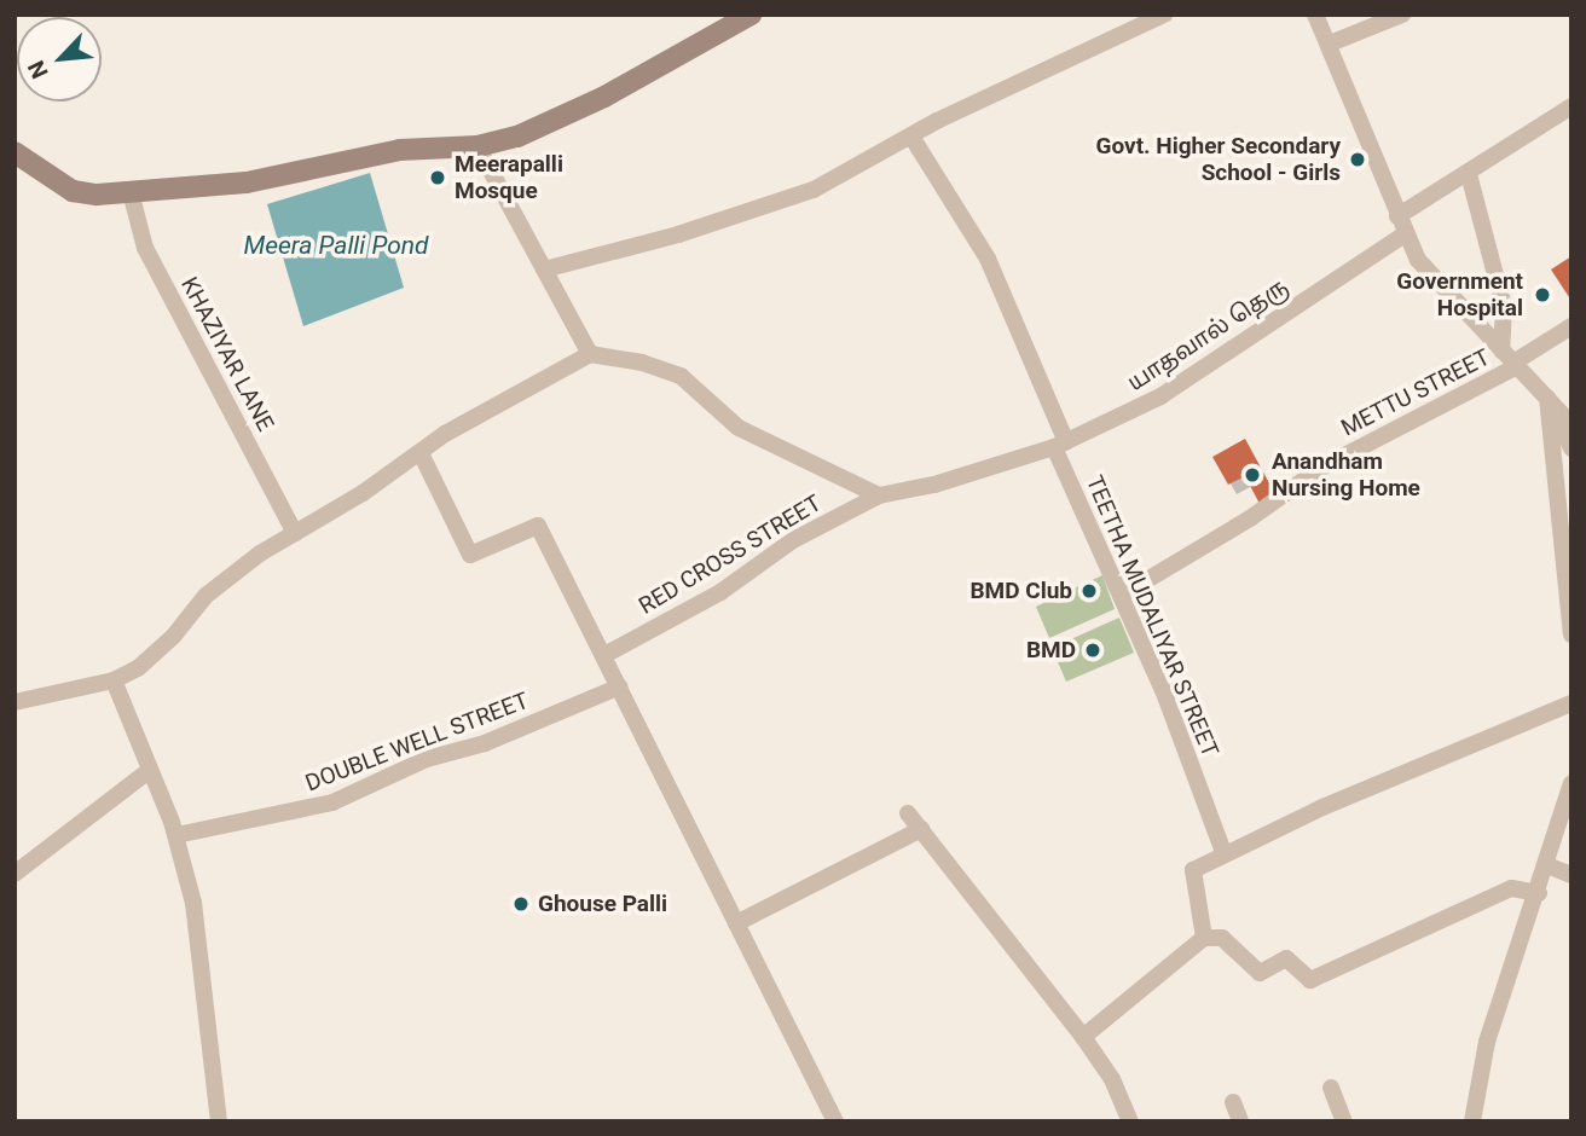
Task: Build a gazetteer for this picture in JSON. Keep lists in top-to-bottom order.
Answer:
{
  "streets": {
    "street": [
      "யாதவால் தெரு",
      "KHAZIYAR LANE",
      "METTU STREET",
      "RED CROSS STREET",
      "TEETHA MUDALIYAR STREET",
      "DOUBLE WELL STREET"
    ]
  },
  "crossings": [
    ["யாதவால் தெரு", "RED CROSS STREET"],
    ["யாதவால் தெரு", "TEETHA MUDALIYAR STREET"],
    ["METTU STREET", "TEETHA MUDALIYAR STREET"]
  ],
  "water": ["Meera Palli Pond"],
  "places": [
    "Govt. Higher Secondary School - Girls",
    "Meerapalli Mosque",
    "Government Hospital",
    "Anandham Nursing Home",
    "BMD Club",
    "BMD",
    "Ghouse Palli"
  ],
  "north": "bottom left"
}
